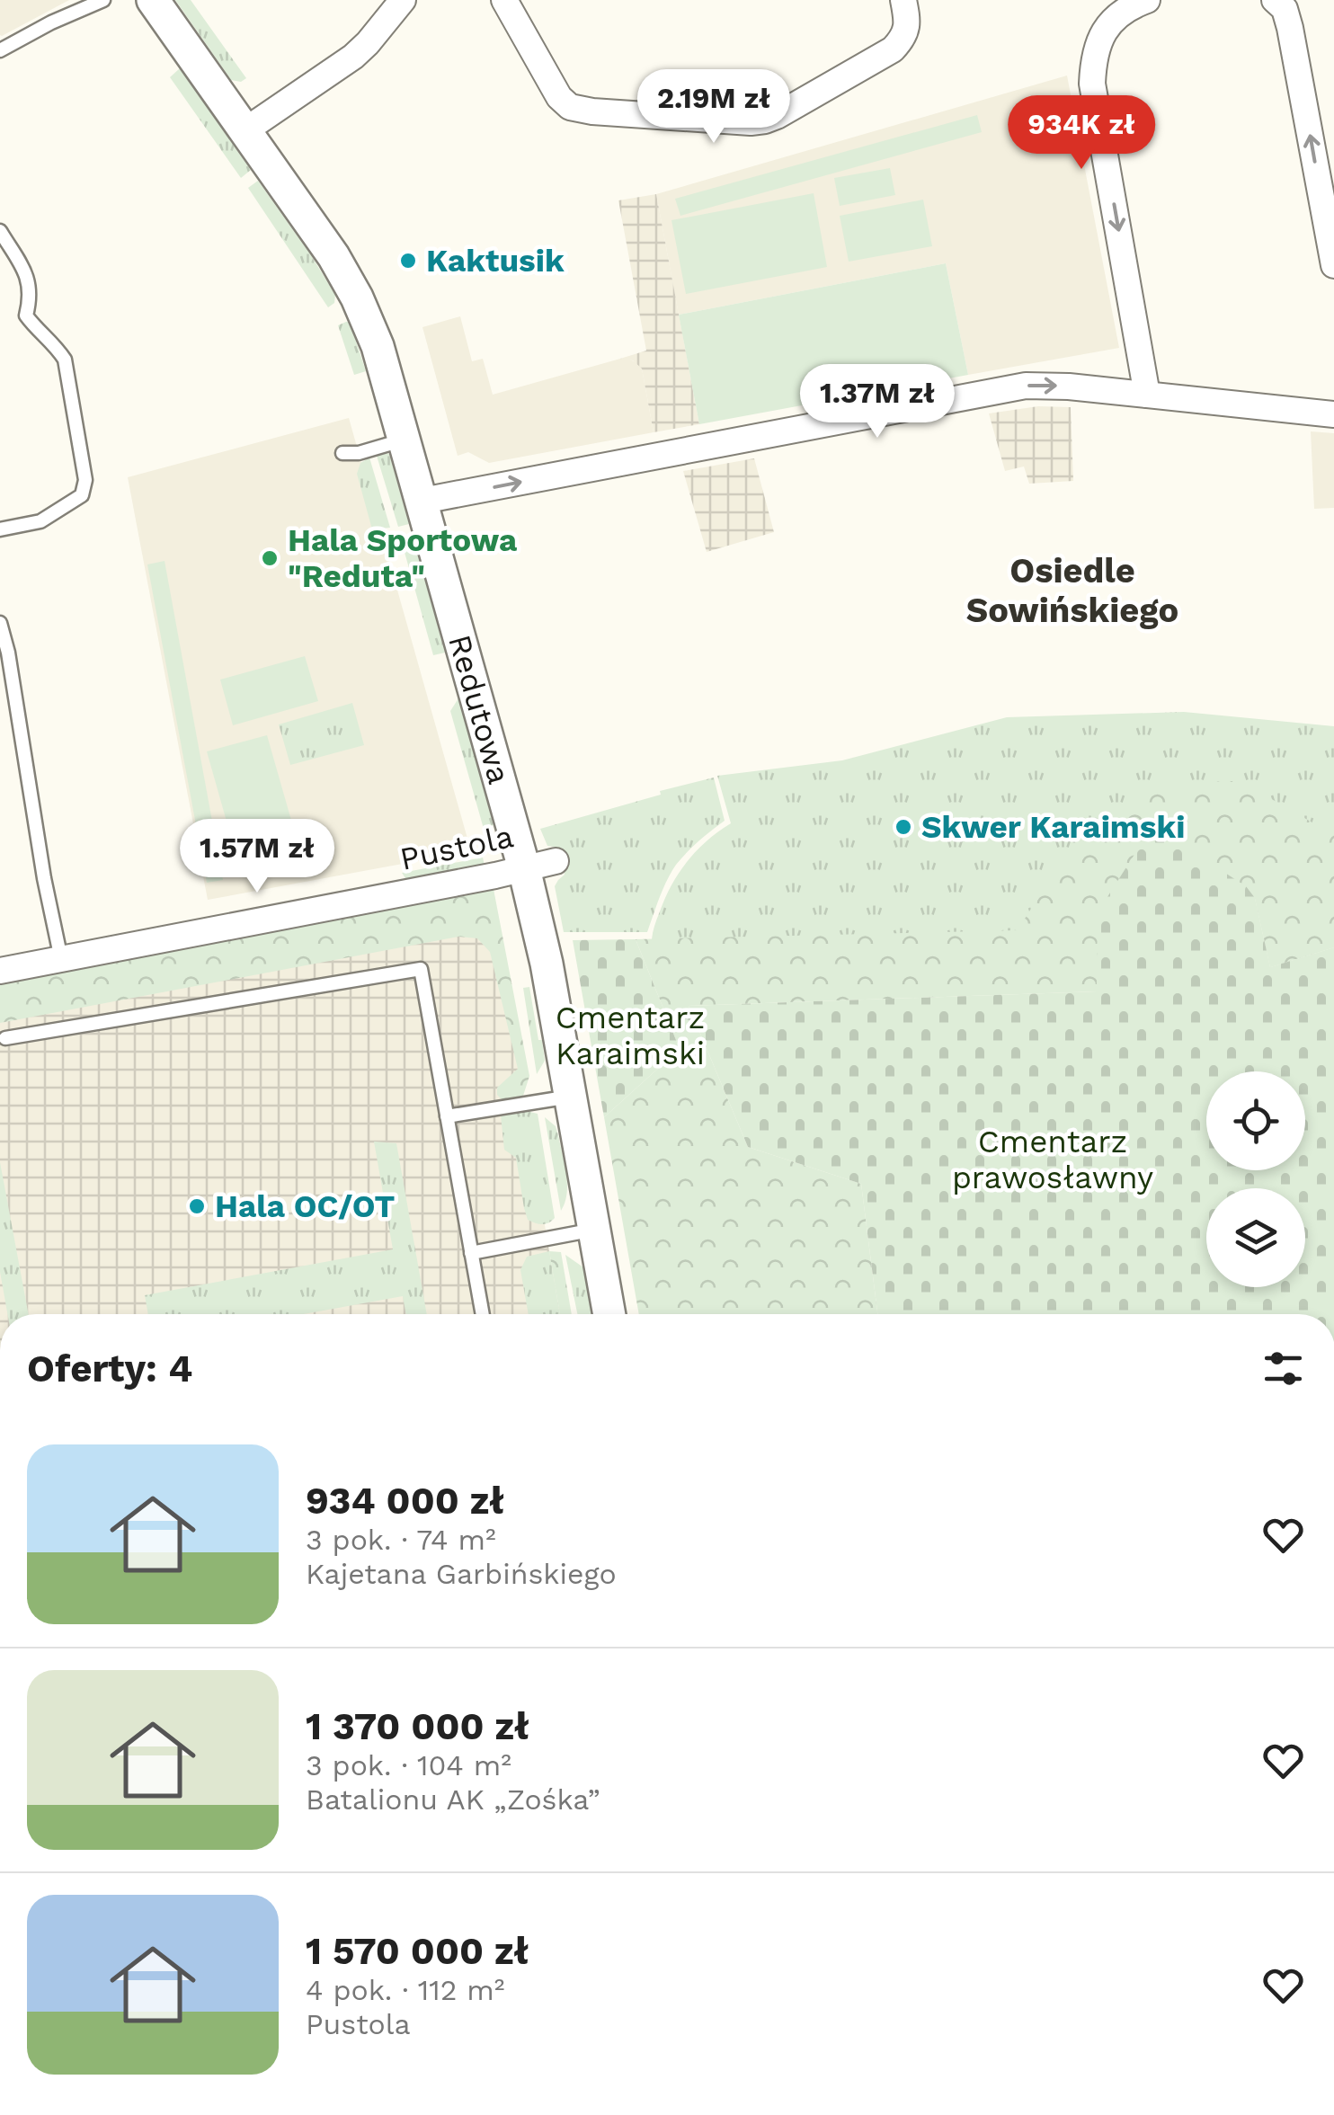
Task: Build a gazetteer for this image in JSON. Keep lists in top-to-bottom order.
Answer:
{
  "streets": {
    "street": ["Redutowa", "Pustola"]
  },
  "crossings": [
    ["Redutowa", "Pustola"]
  ],
  "districts": ["Osiedle Sowińskiego"],
  "parks": ["Cmentarz Karaimski", "Cmentarz prawosławny"],
  "places": [
    "Kaktusik",
    "Hala Sportowa \"Reduta\"",
    "Skwer Karaimski",
    "Hala OC/OT"
  ],
  "page": {
    "price": [
      "2.19M zł",
      "934K zł",
      "1.37M zł",
      "1.57M zł"
    ],
    "heading": "Oferty: 4",
    "list": [
      {
        "name": "934 000 zł",
        "note": "3 pok. · 74 m² · Kajetana Garbińskiego"
      },
      {
        "name": "1 370 000 zł",
        "note": "3 pok. · 104 m² · Batalionu AK „Zośka”"
      },
      {
        "name": "1 570 000 zł",
        "note": "4 pok. · 112 m² · Pustola"
      }
    ]
  }
}
